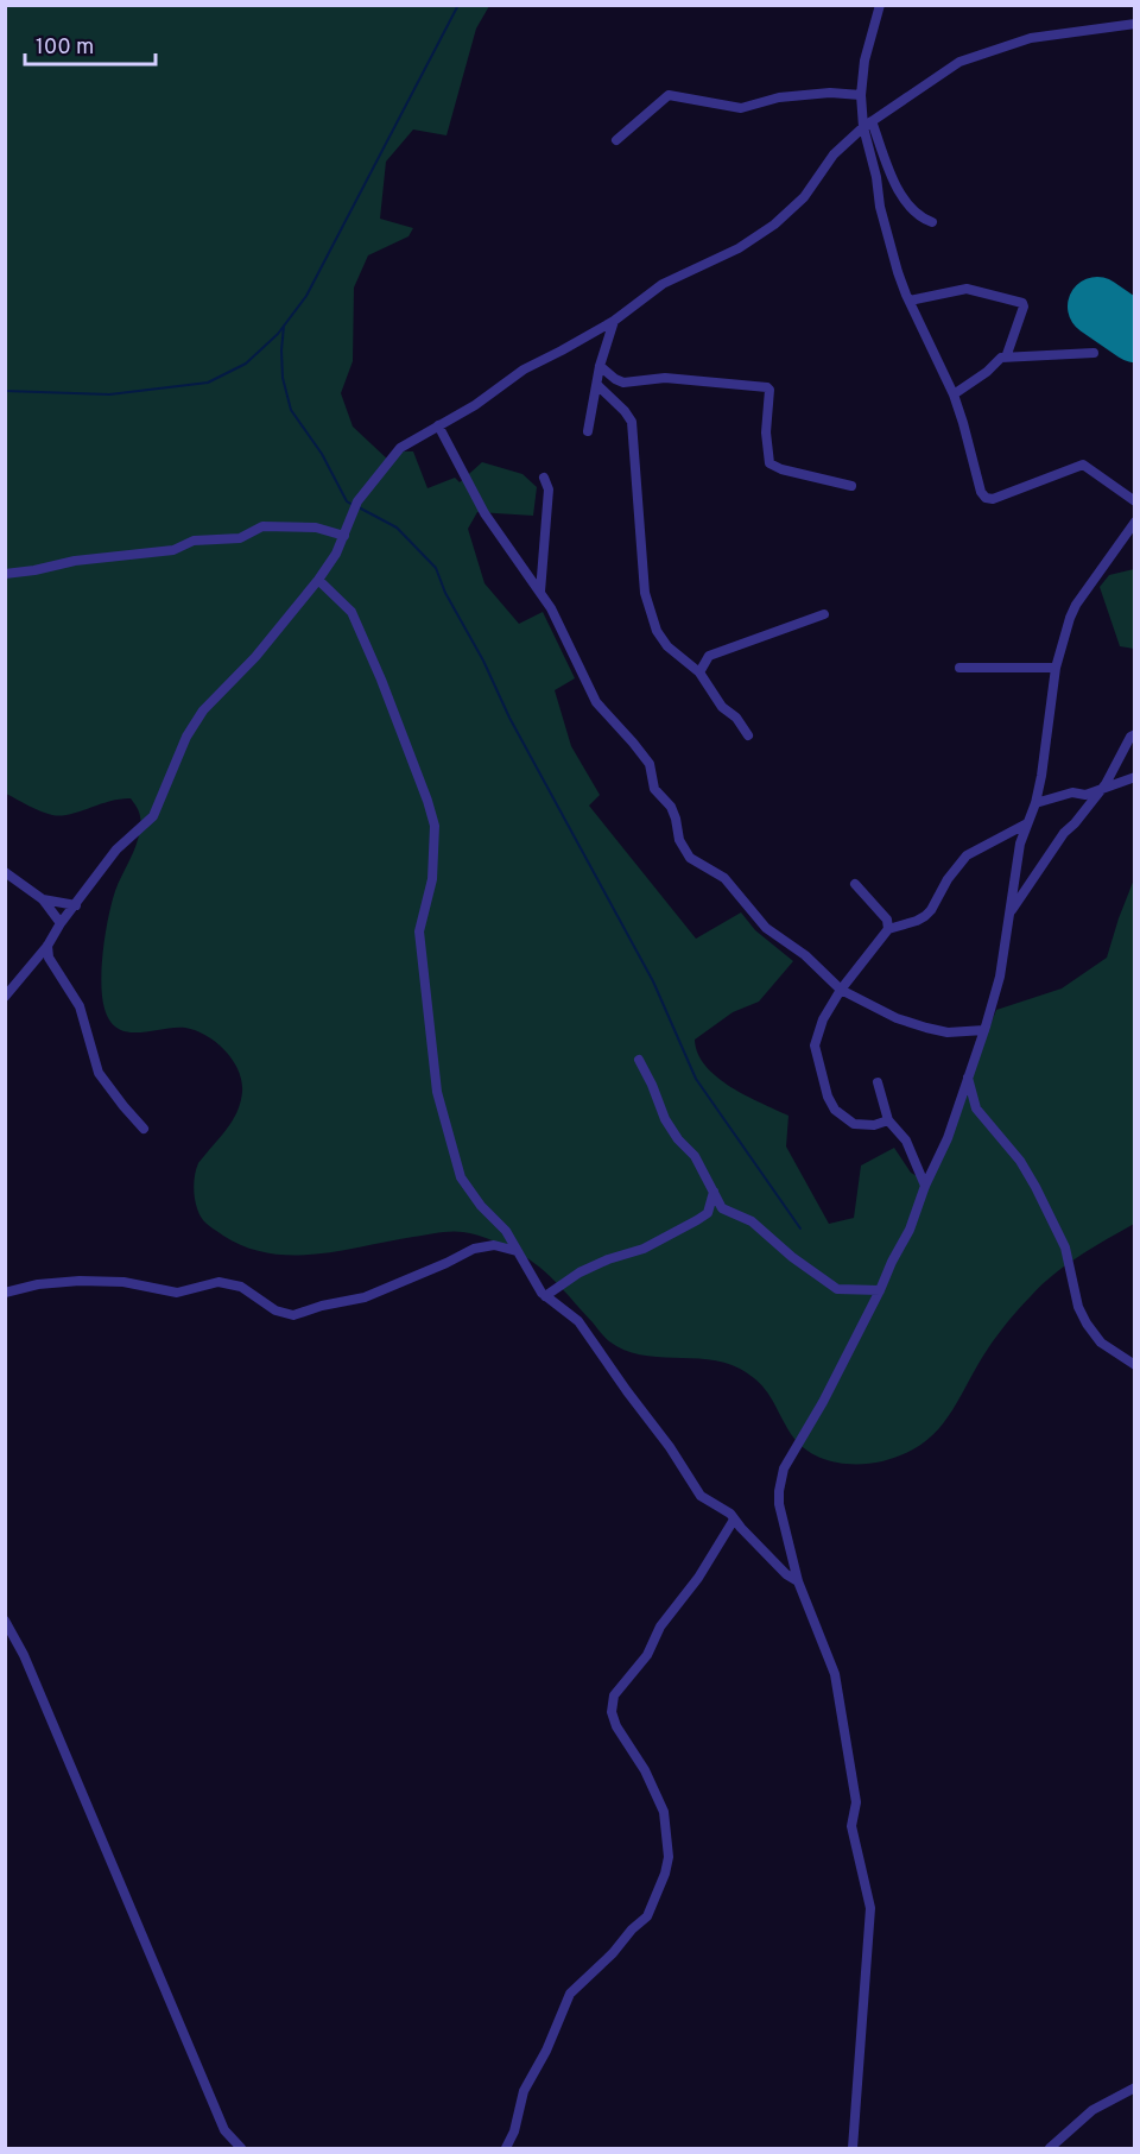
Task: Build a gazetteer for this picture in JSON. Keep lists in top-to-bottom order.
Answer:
{
  "scale_bar": "100 m"
}
